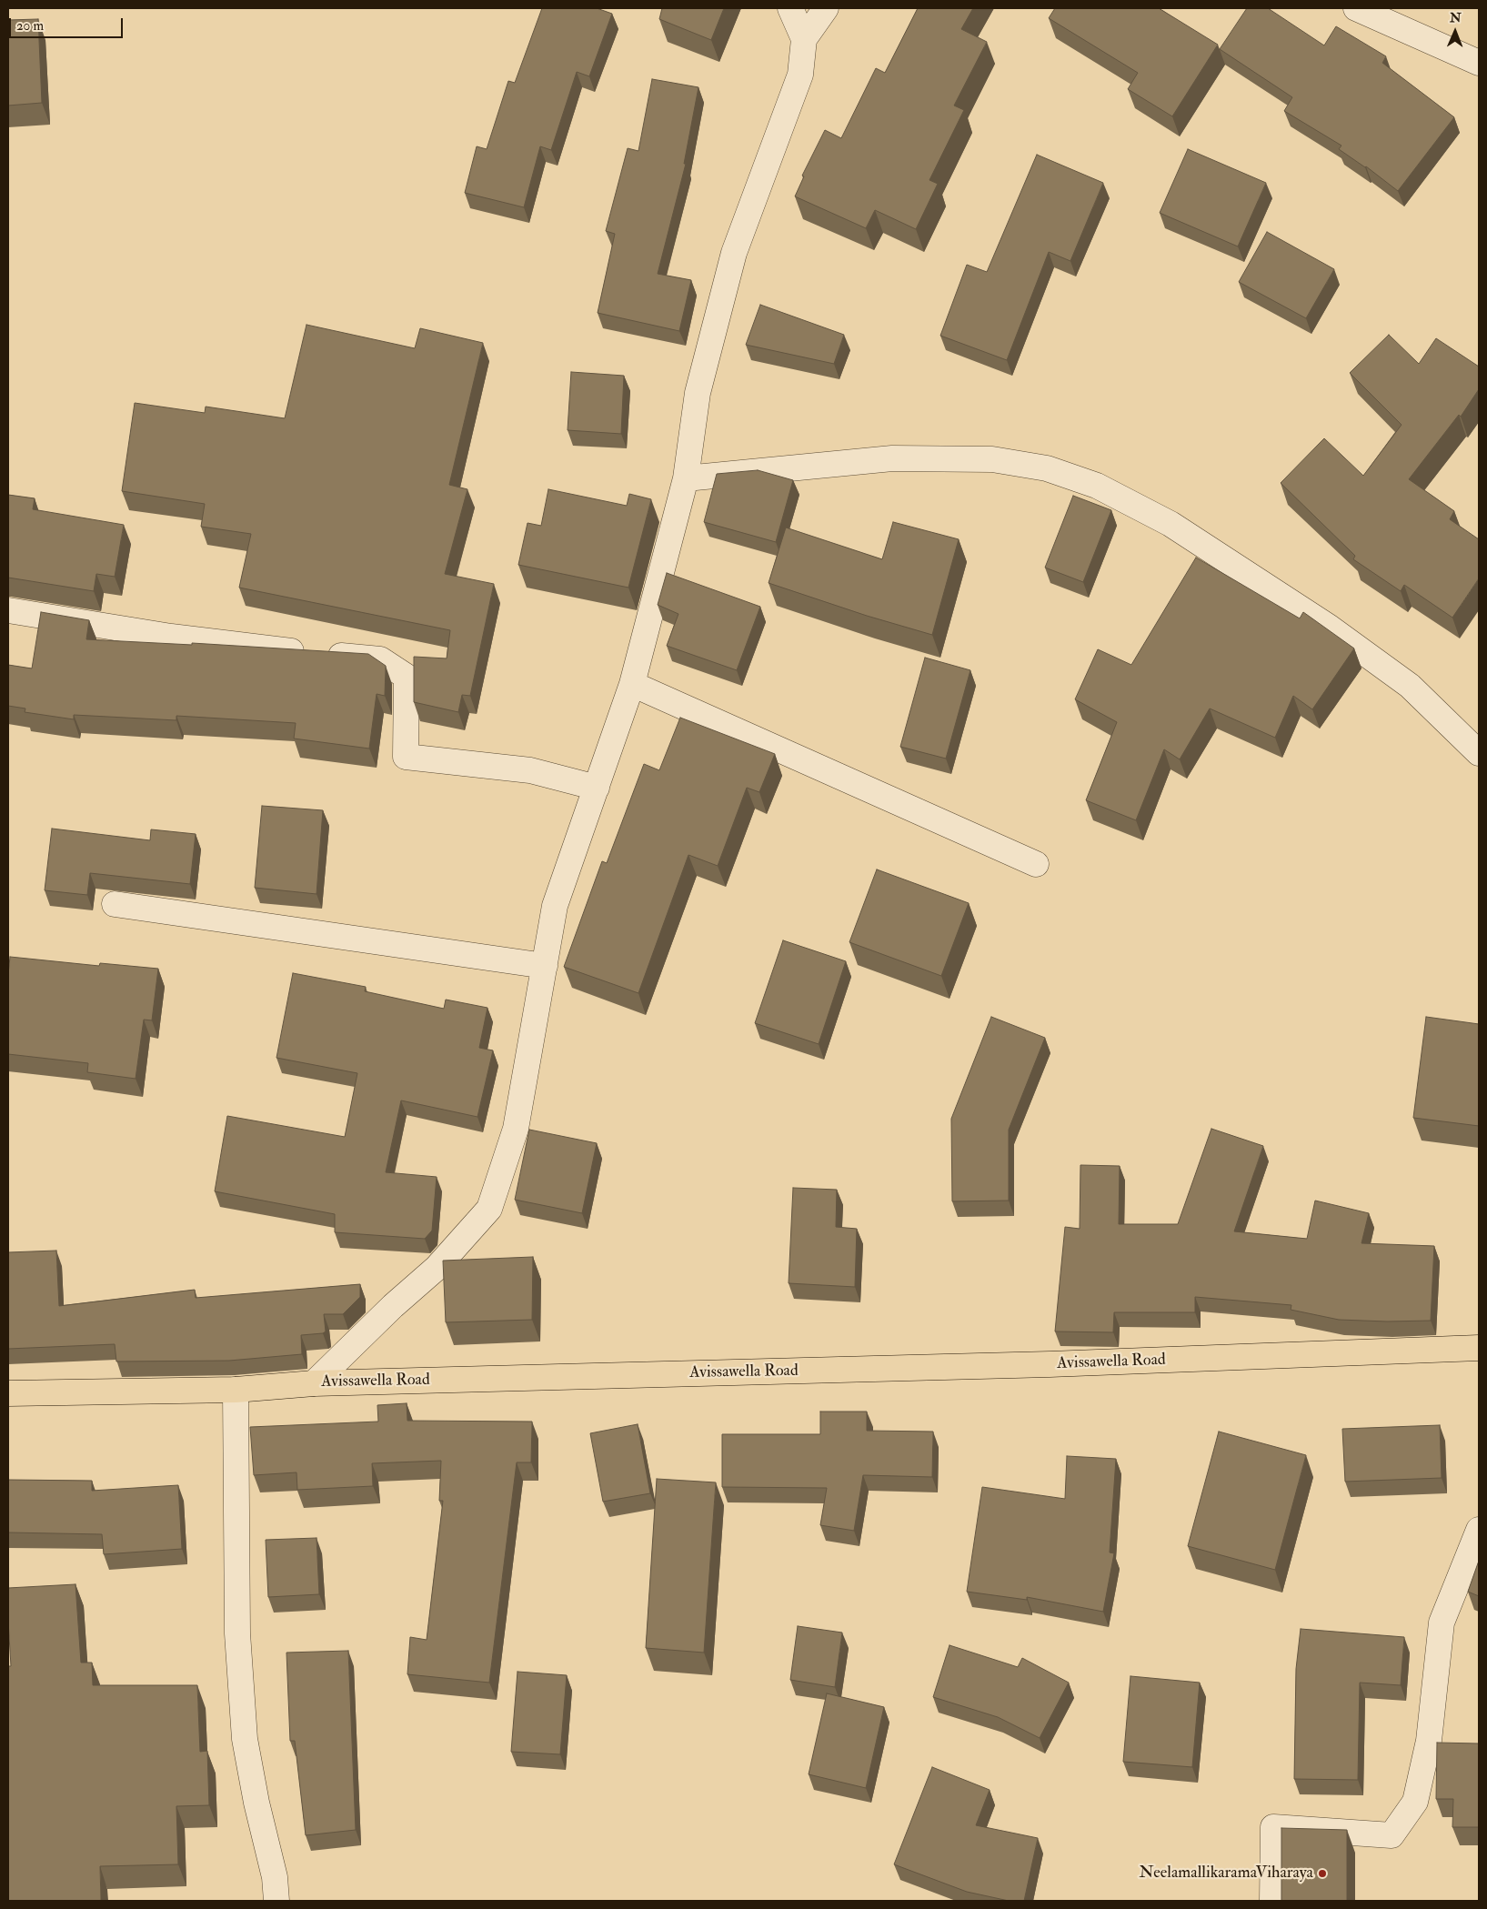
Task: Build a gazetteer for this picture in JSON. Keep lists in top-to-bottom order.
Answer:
{
  "streets": {
    "main road": ["Avissawella Road"]
  },
  "places": ["NeelamallikaramaViharaya"],
  "scale_bar": "20 m",
  "north": "top"
}
